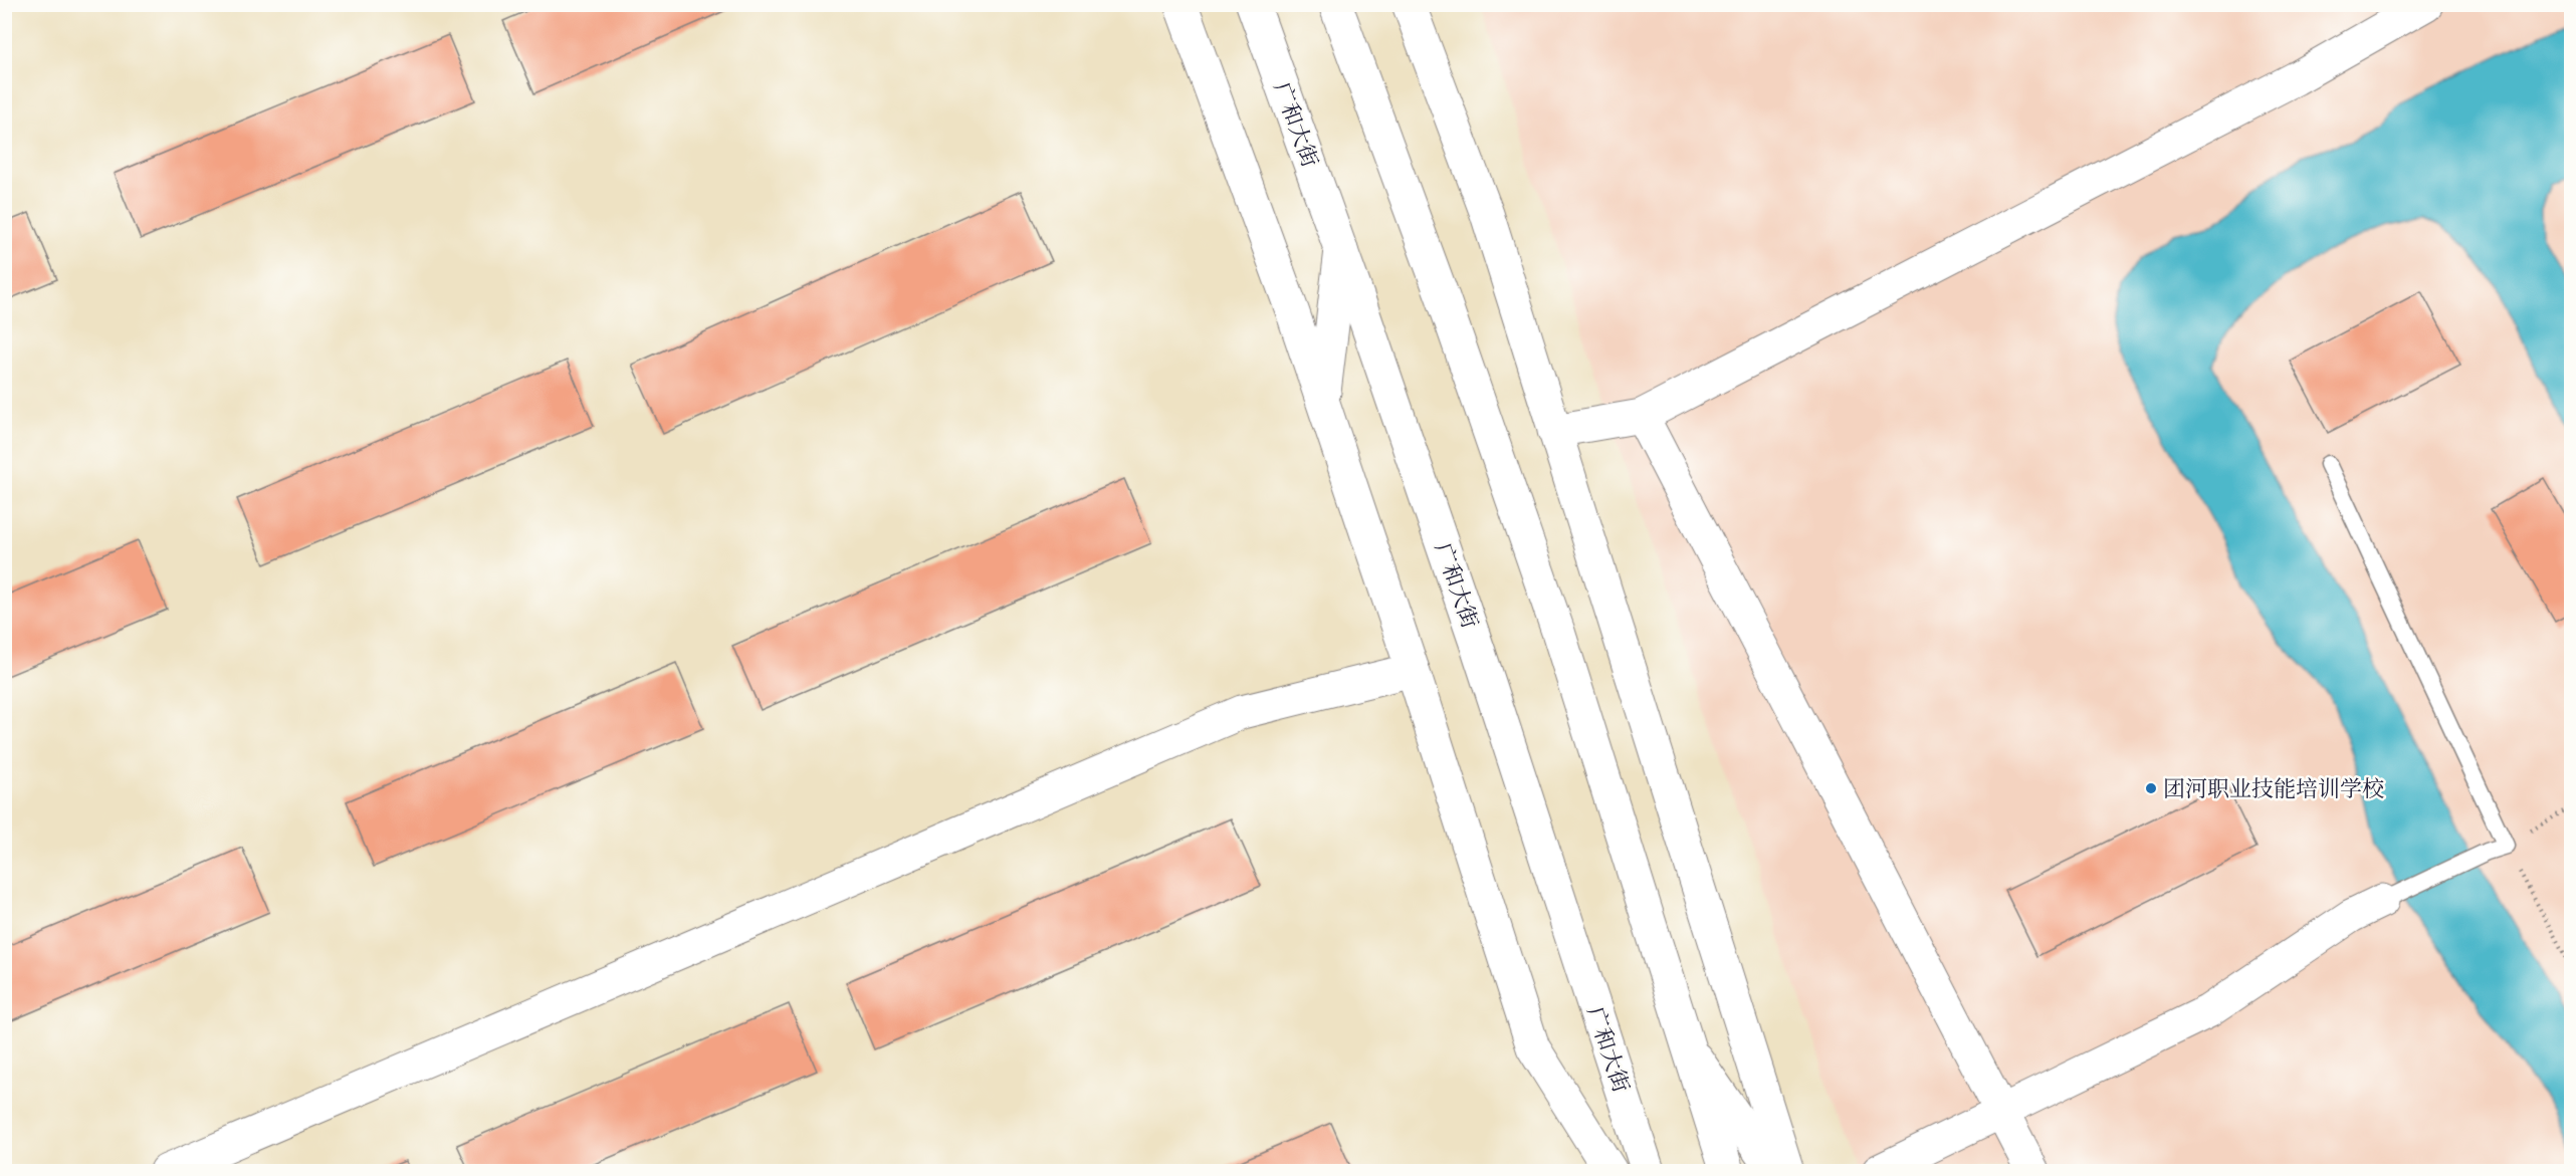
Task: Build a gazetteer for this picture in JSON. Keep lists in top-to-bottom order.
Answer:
{
  "streets": {
    "street": ["广和大街"]
  },
  "places": ["团河职业技能培训学校"]
}
